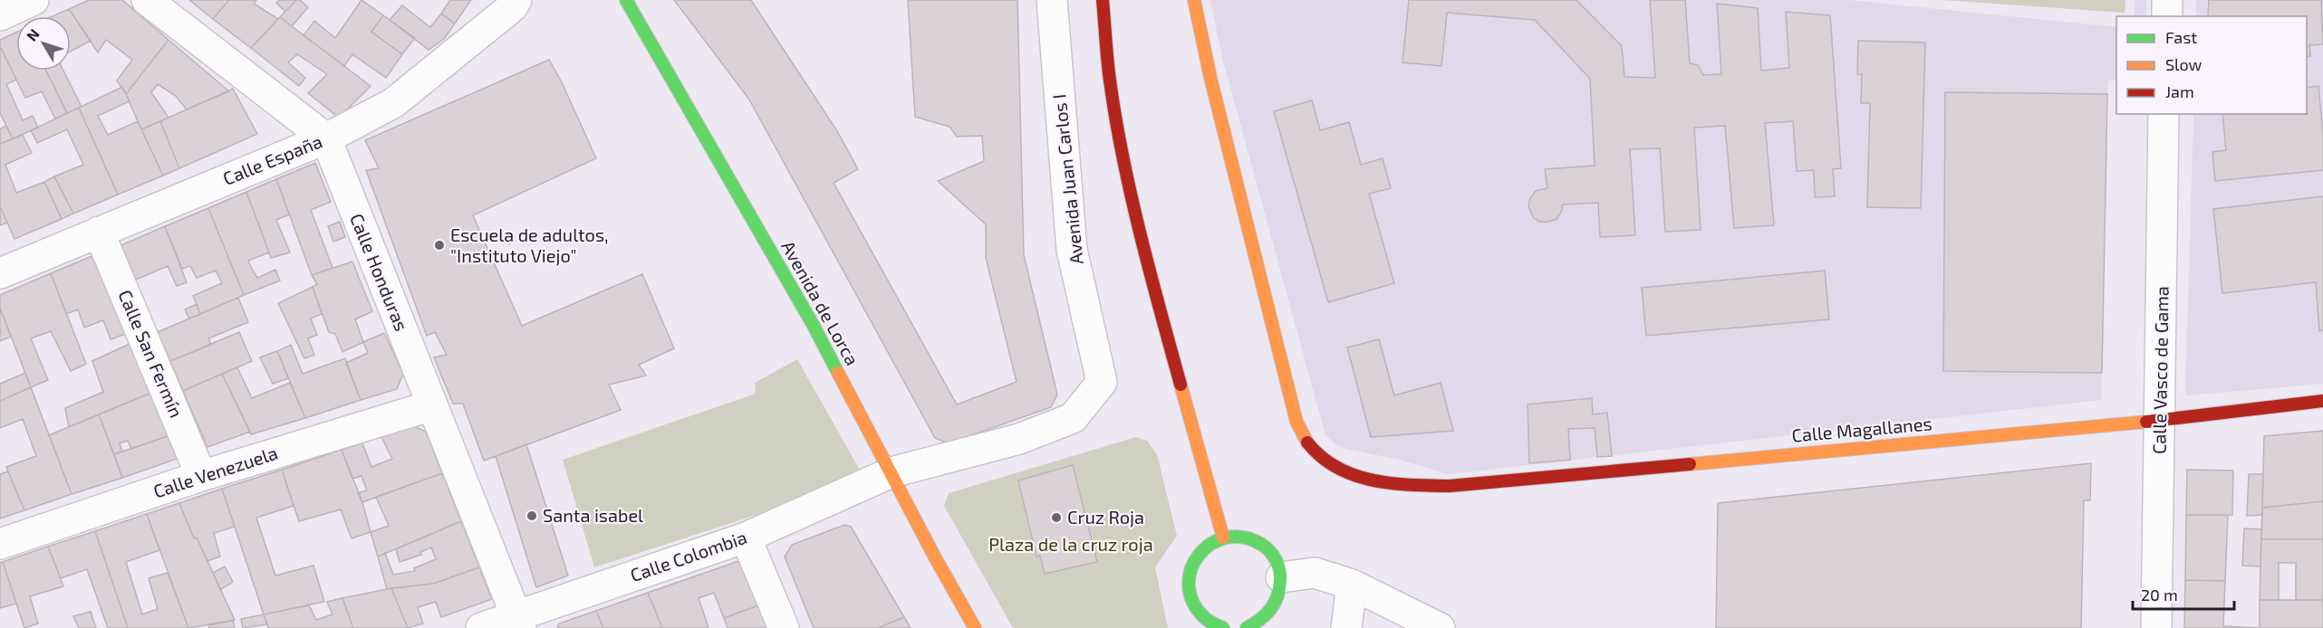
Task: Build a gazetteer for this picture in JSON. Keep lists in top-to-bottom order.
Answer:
{
  "streets": {
    "street": [
      "Calle España",
      "Avenida Juan Carlos I",
      "Calle Honduras",
      "Avenida de Lorca",
      "Calle San Fermín",
      "Calle Vasco de Gama",
      "Calle Magallanes",
      "Calle Venezuela",
      "Calle Colombia"
    ]
  },
  "crossings": [
    ["Calle España", "Calle Honduras"],
    ["Calle España", "Calle San Fermín"],
    ["Avenida Juan Carlos I", "Avenida de Lorca"],
    ["Avenida Juan Carlos I", "Calle Colombia"],
    ["Calle Honduras", "Calle Venezuela"],
    ["Calle Honduras", "Calle Colombia"],
    ["Avenida de Lorca", "Calle Colombia"],
    ["Calle San Fermín", "Calle Venezuela"],
    ["Calle Vasco de Gama", "Calle Magallanes"]
  ],
  "parks": ["Plaza de la cruz roja"],
  "places": ["Escuela de adultos, \"Instituto Viejo\"", "Santa isabel", "Cruz Roja"],
  "legend": ["Fast", "Slow", "Jam"],
  "scale_bar": "20 m",
  "north": "top left"
}
